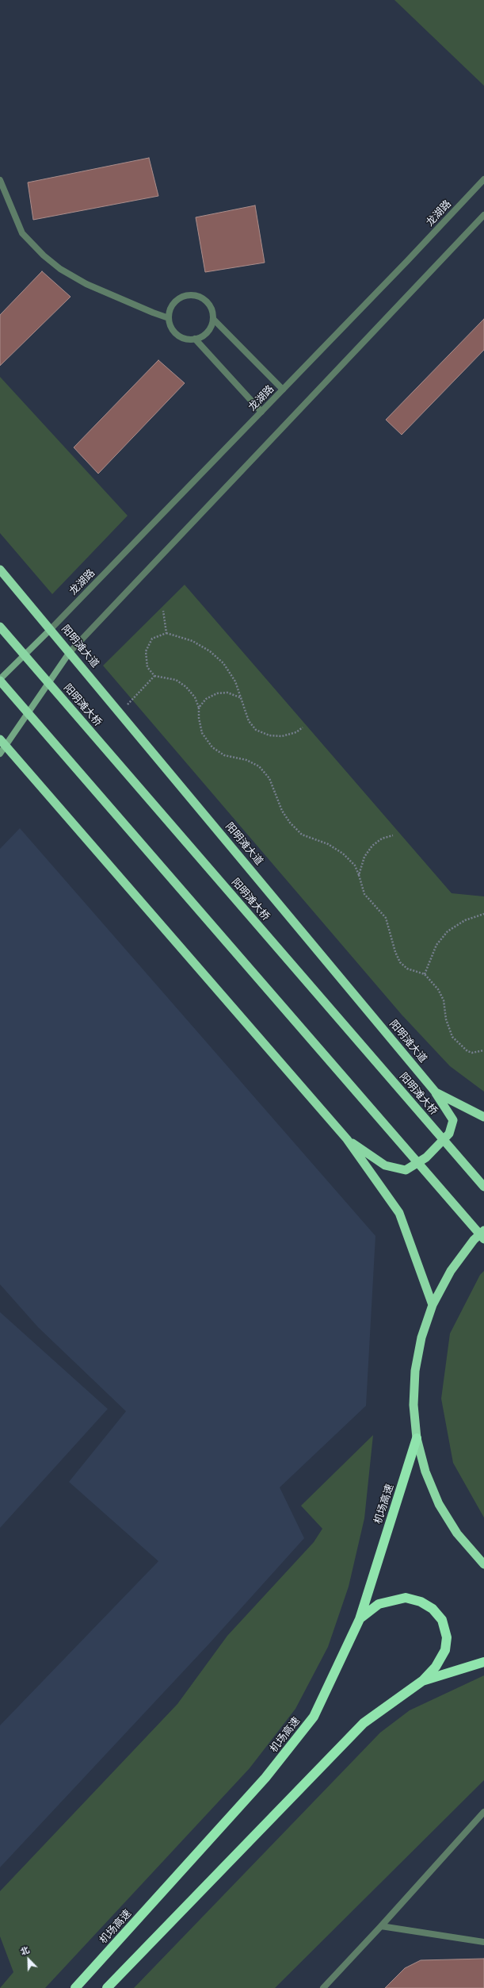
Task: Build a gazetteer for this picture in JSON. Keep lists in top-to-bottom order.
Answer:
{
  "streets": {
    "highway": ["阳明滩大道", "阳明滩大桥", "机场高速"],
    "street": ["龙湖路"]
  },
  "crossings": [
    ["龙湖路", "阳明滩大道"]
  ],
  "north": "top left"
}
